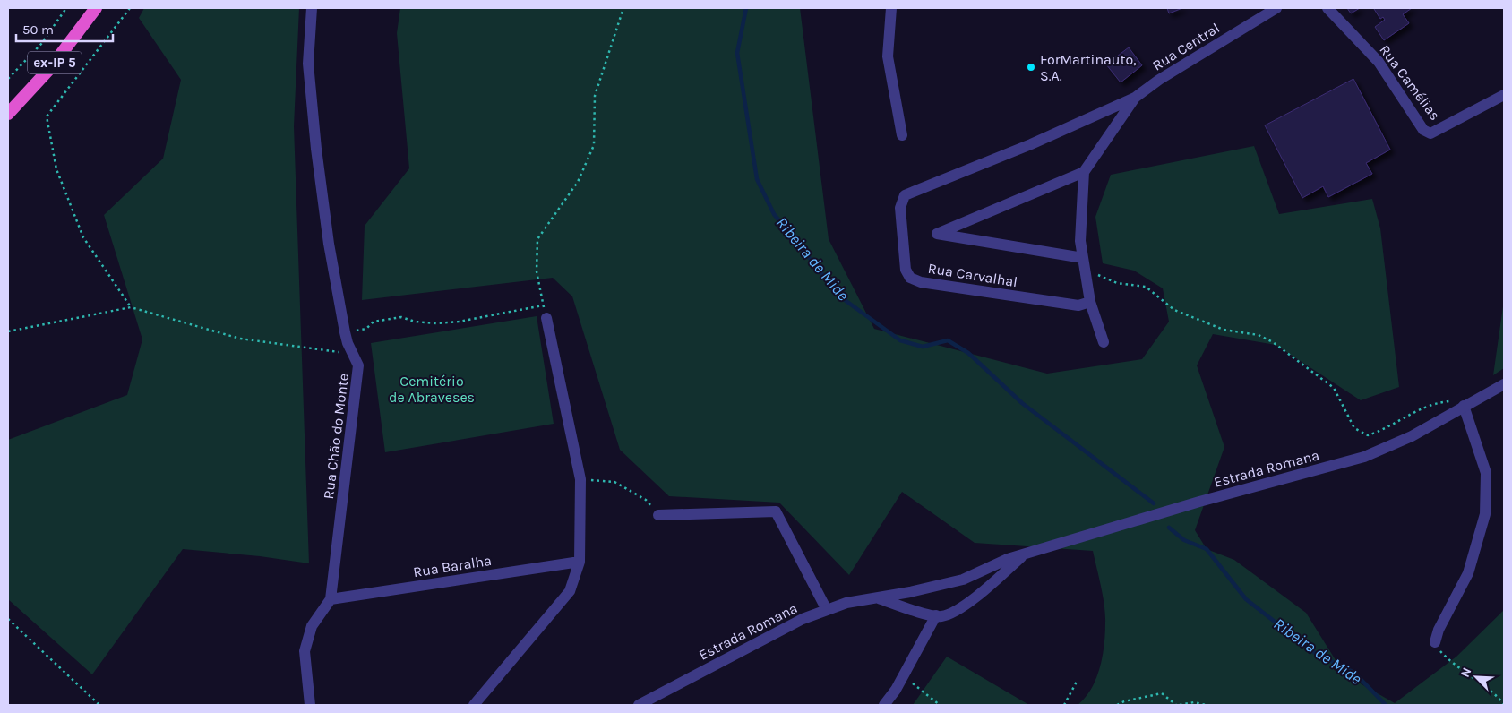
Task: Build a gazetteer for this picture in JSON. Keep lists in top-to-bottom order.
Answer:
{
  "streets": {
    "highway": ["ex-IP 5"],
    "street": [
      "Rua Central",
      "Rua Camélias",
      "Rua Carvalhal",
      "Rua Chão do Monte",
      "Estrada Romana",
      "Rua Baralha"
    ]
  },
  "crossings": [
    ["Rua Central", "Rua Carvalhal"],
    ["Rua Chão do Monte", "Rua Baralha"]
  ],
  "water": ["Ribeira de Mide"],
  "parks": ["Cemitério de Abraveses"],
  "places": ["ForMartinauto, S.A."],
  "scale_bar": "50 m",
  "north": "top left"
}
